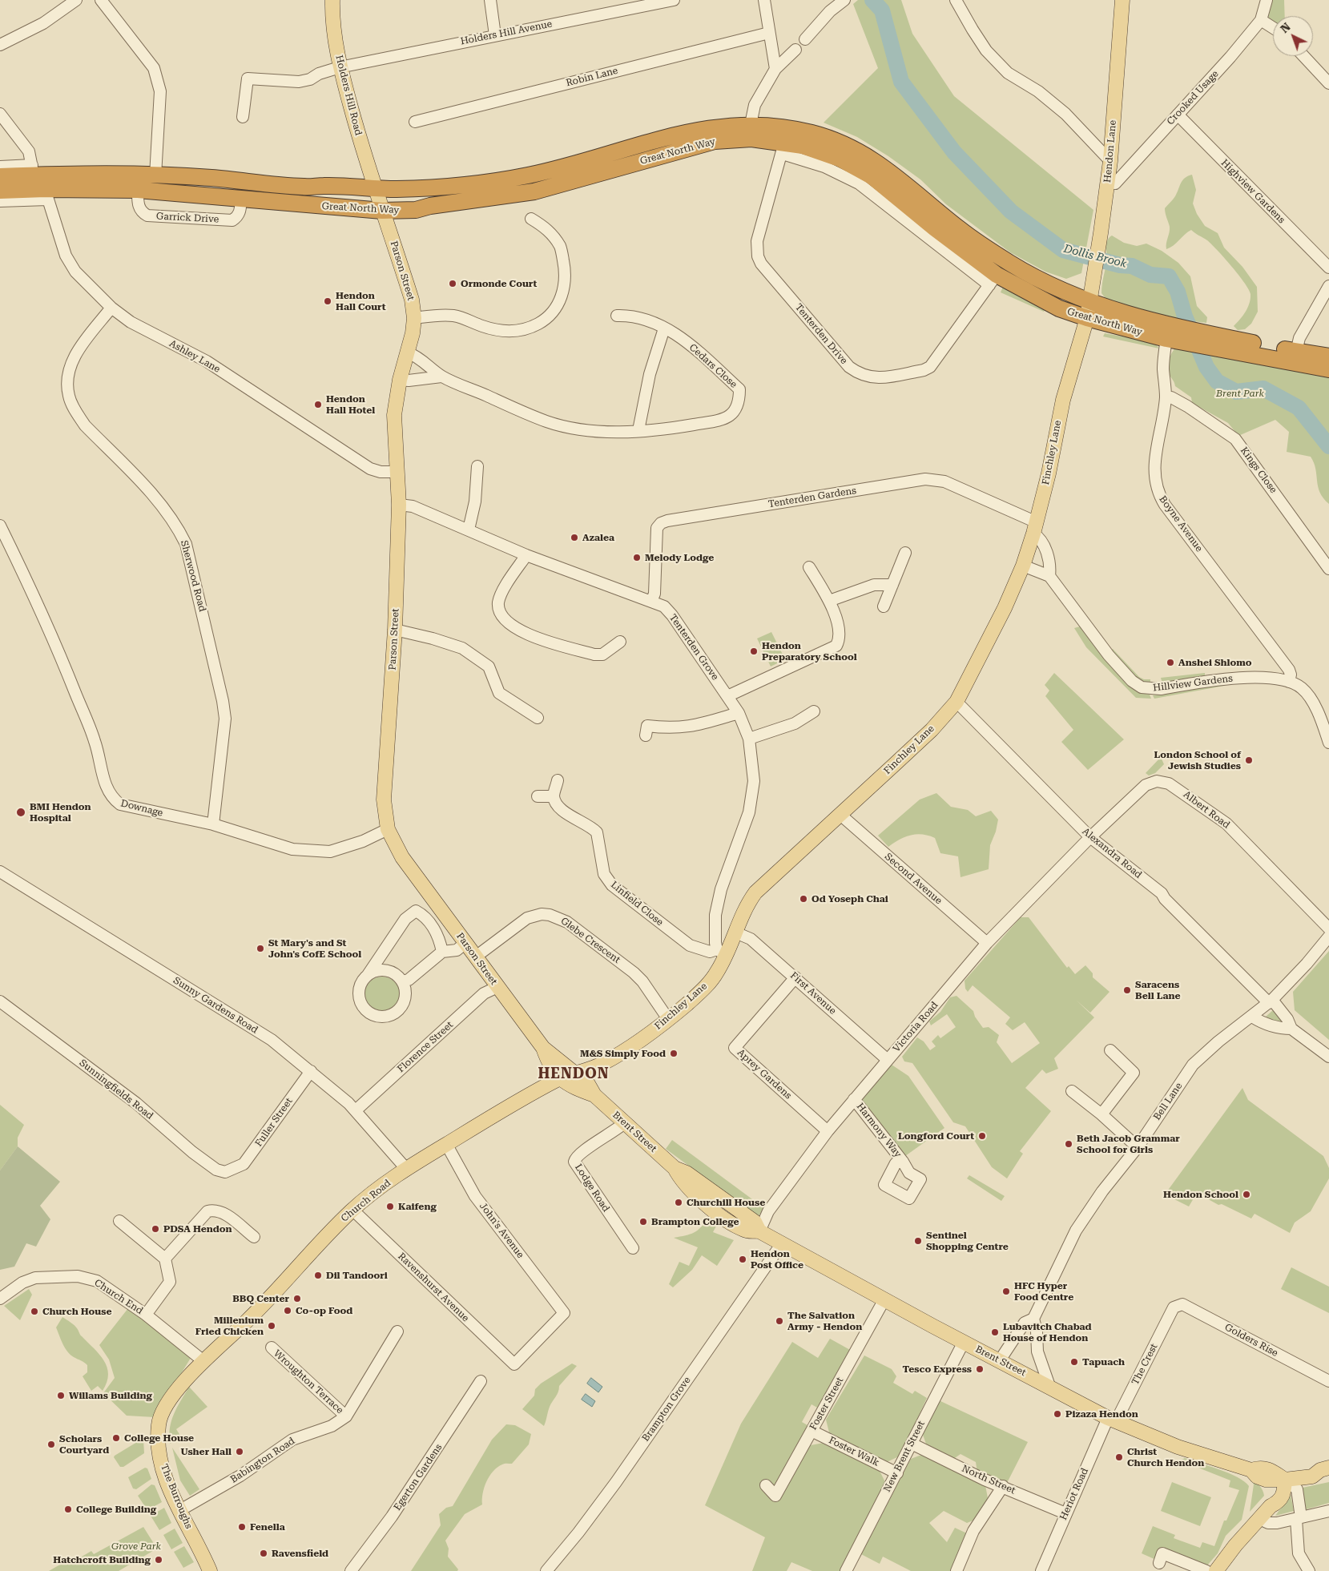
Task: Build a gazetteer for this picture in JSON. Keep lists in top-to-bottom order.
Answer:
{
  "streets": {
    "highway": ["Great North Way"],
    "main road": [
      "Holders Hill Road",
      "Hendon Lane",
      "Parson Street",
      "Finchley Lane",
      "Brent Street",
      "Church Road",
      "The Burroughs"
    ],
    "street": [
      "Holders Hill Avenue",
      "Robin Lane",
      "Crooked Usage",
      "Highview Gardens",
      "Garrick Drive",
      "Tenterden Drive",
      "Ashley Lane",
      "Cedars Close",
      "Kings Close",
      "Tenterden Gardens",
      "Boyne Avenue",
      "Sherwood Road",
      "Tenterden Grove",
      "Hillview Gardens",
      "Downage",
      "Albert Road",
      "Alexandra Road",
      "Second Avenue",
      "Linfield Close",
      "Glebe Crescent",
      "First Avenue",
      "Sunny Gardens Road",
      "Victoria Road",
      "Florence Street",
      "Aprey Gardens",
      "Sunningfields Road",
      "Bell Lane",
      "Fuller Street",
      "Harmony Way",
      "Lodge Road",
      "John's Avenue",
      "Ravenshurst Avenue",
      "Church End",
      "Golders Rise",
      "The Crest",
      "Wroughton Terrace",
      "Foster Street",
      "Brampton Grove",
      "Foster Walk",
      "New Brent Street",
      "Babington Road",
      "Egerton Gardens",
      "North Street",
      "Heriot Road"
    ]
  },
  "crossings": [
    ["Holders Hill Avenue", "Holders Hill Road"],
    ["Holders Hill Road", "Great North Way"],
    ["Holders Hill Road", "Parson Street"],
    ["Crooked Usage", "Hendon Lane"],
    ["Crooked Usage", "Highview Gardens"],
    ["Great North Way", "Hendon Lane"],
    ["Great North Way", "Garrick Drive"],
    ["Great North Way", "Parson Street"],
    ["Great North Way", "Tenterden Drive"],
    ["Great North Way", "Ashley Lane"],
    ["Great North Way", "Finchley Lane"],
    ["Great North Way", "Boyne Avenue"],
    ["Hendon Lane", "Finchley Lane"],
    ["Parson Street", "Ashley Lane"],
    ["Parson Street", "Cedars Close"],
    ["Parson Street", "Finchley Lane"],
    ["Parson Street", "Tenterden Grove"],
    ["Parson Street", "Downage"],
    ["Parson Street", "Glebe Crescent"],
    ["Parson Street", "Florence Street"],
    ["Parson Street", "Brent Street"],
    ["Parson Street", "Church Road"],
    ["Ashley Lane", "Sherwood Road"],
    ["Finchley Lane", "Tenterden Gardens"],
    ["Finchley Lane", "Tenterden Grove"],
    ["Finchley Lane", "Hillview Gardens"],
    ["Finchley Lane", "Alexandra Road"],
    ["Finchley Lane", "Second Avenue"],
    ["Finchley Lane", "Linfield Close"],
    ["Finchley Lane", "Glebe Crescent"],
    ["Finchley Lane", "First Avenue"],
    ["Finchley Lane", "Brent Street"],
    ["Finchley Lane", "Church Road"],
    ["Kings Close", "Boyne Avenue"],
    ["Tenterden Gardens", "Tenterden Grove"],
    ["Tenterden Gardens", "Hillview Gardens"],
    ["Boyne Avenue", "Hillview Gardens"],
    ["Sherwood Road", "Downage"],
    ["Tenterden Grove", "Linfield Close"],
    ["Albert Road", "Alexandra Road"],
    ["Albert Road", "Victoria Road"],
    ["Alexandra Road", "Victoria Road"],
    ["Alexandra Road", "Bell Lane"],
    ["Second Avenue", "Victoria Road"],
    ["First Avenue", "Victoria Road"],
    ["First Avenue", "Aprey Gardens"],
    ["Sunny Gardens Road", "Florence Street"],
    ["Sunny Gardens Road", "Fuller Street"],
    ["Sunny Gardens Road", "Church Road"],
    ["Victoria Road", "Aprey Gardens"],
    ["Victoria Road", "Harmony Way"],
    ["Victoria Road", "Brent Street"],
    ["Sunningfields Road", "Fuller Street"],
    ["Bell Lane", "Brent Street"],
    ["Brent Street", "Lodge Road"],
    ["Brent Street", "Church Road"],
    ["Brent Street", "The Crest"],
    ["Brent Street", "Foster Street"],
    ["Brent Street", "Brampton Grove"],
    ["Brent Street", "New Brent Street"],
    ["Brent Street", "Heriot Road"],
    ["Church Road", "John's Avenue"],
    ["Church Road", "Ravenshurst Avenue"],
    ["Church Road", "Church End"],
    ["Church Road", "The Burroughs"],
    ["John's Avenue", "Ravenshurst Avenue"],
    ["Church End", "The Burroughs"],
    ["Golders Rise", "The Crest"],
    ["The Crest", "Heriot Road"],
    ["Wroughton Terrace", "Babington Road"],
    ["Foster Street", "Foster Walk"],
    ["Foster Walk", "New Brent Street"],
    ["New Brent Street", "North Street"],
    ["Babington Road", "The Burroughs"],
    ["North Street", "Heriot Road"]
  ],
  "districts": ["HENDON"],
  "water": ["Dollis Brook"],
  "parks": ["Brent Park", "Grove Park"],
  "places": [
    "Ormonde Court",
    "Hendon Hall Court",
    "Hendon Hall Hotel",
    "Azalea",
    "Melody Lodge",
    "Hendon Preparatory School",
    "Anshei Shlomo",
    "London School of Jewish Studies",
    "BMI Hendon Hospital",
    "Od Yoseph Chai",
    "St Mary's and St John's CofE School",
    "Saracens Bell Lane",
    "M&S Simply Food",
    "Longford Court",
    "Beth Jacob Grammar School for Girls",
    "Hendon School",
    "Churchill House",
    "Kaifeng",
    "Brampton College",
    "PDSA Hendon",
    "Sentinel Shopping Centre",
    "Hendon Post Office",
    "Dil Tandoori",
    "HFC Hyper Food Centre",
    "BBQ Center",
    "Co-op Food",
    "Church House",
    "The Salvation Army - Hendon",
    "Millenium Fried Chicken",
    "Lubavitch Chabad House of Hendon",
    "Tapuach",
    "Tesco Express",
    "Willams Building",
    "Pizaza Hendon",
    "College House",
    "Scholars Courtyard",
    "Usher Hall",
    "Christ Church Hendon",
    "College Building",
    "Fenella",
    "Ravensfield",
    "Hatchcroft Building"
  ],
  "north": "top left"
}
